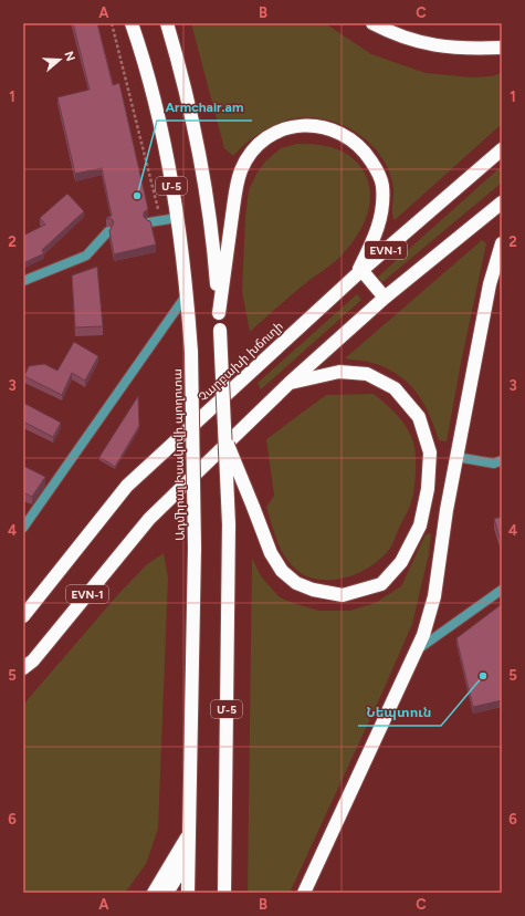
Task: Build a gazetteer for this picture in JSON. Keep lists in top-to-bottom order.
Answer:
{
  "streets": {
    "highway": [
      "Մ-5",
      "EVN-1",
      "Չարբախի խճուղի",
      "Ադմիրալ Իսակովի պողոտա"
    ]
  },
  "places": ["Armchair.am", "Նեպտուն"],
  "north": "right",
  "grid": {
    "columns": ["A", "B", "C"],
    "rows": [
      "1",
      "2",
      "3",
      "4",
      "5",
      "6"
    ]
  }
}
